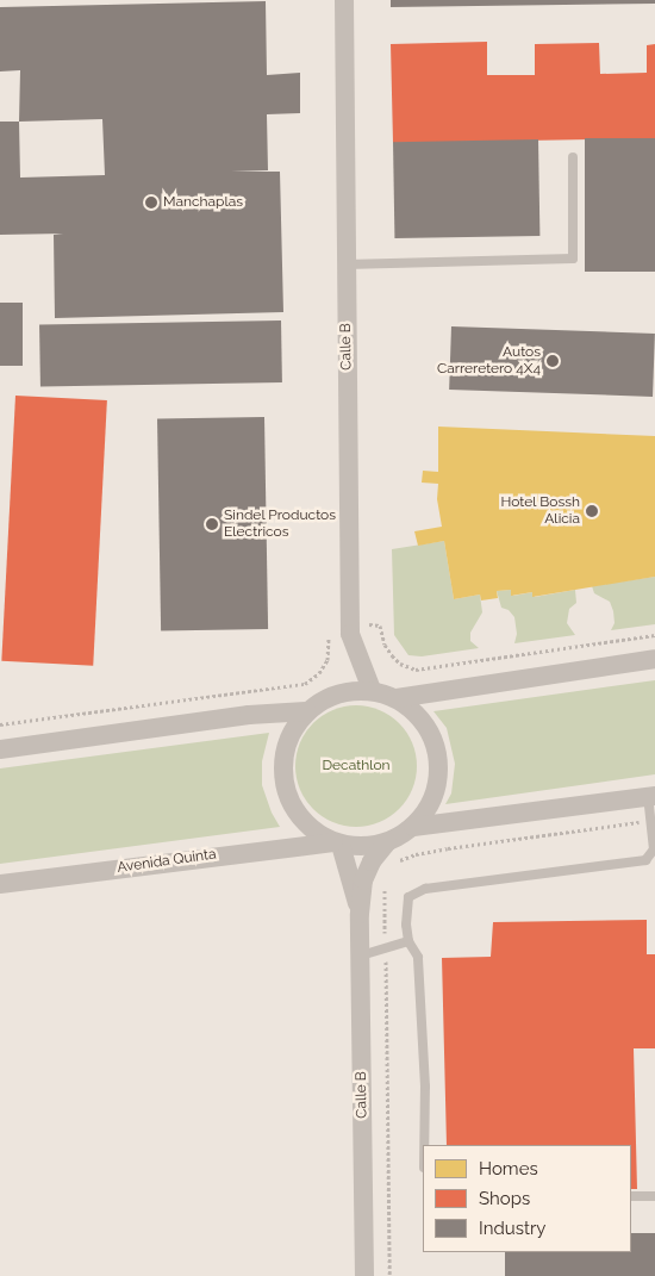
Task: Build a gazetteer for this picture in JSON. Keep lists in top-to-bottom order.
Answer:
{
  "streets": {
    "street": ["Calle B", "Avenida Quinta"]
  },
  "crossings": [
    ["Calle B", "Avenida Quinta"]
  ],
  "parks": ["Decathlon"],
  "places": [
    "Manchaplas",
    "Autos Carreretero 4X4",
    "Hotel Bossh Alicia",
    "Sindel Productos Electricos"
  ],
  "legend": ["Homes", "Shops", "Industry"]
}
